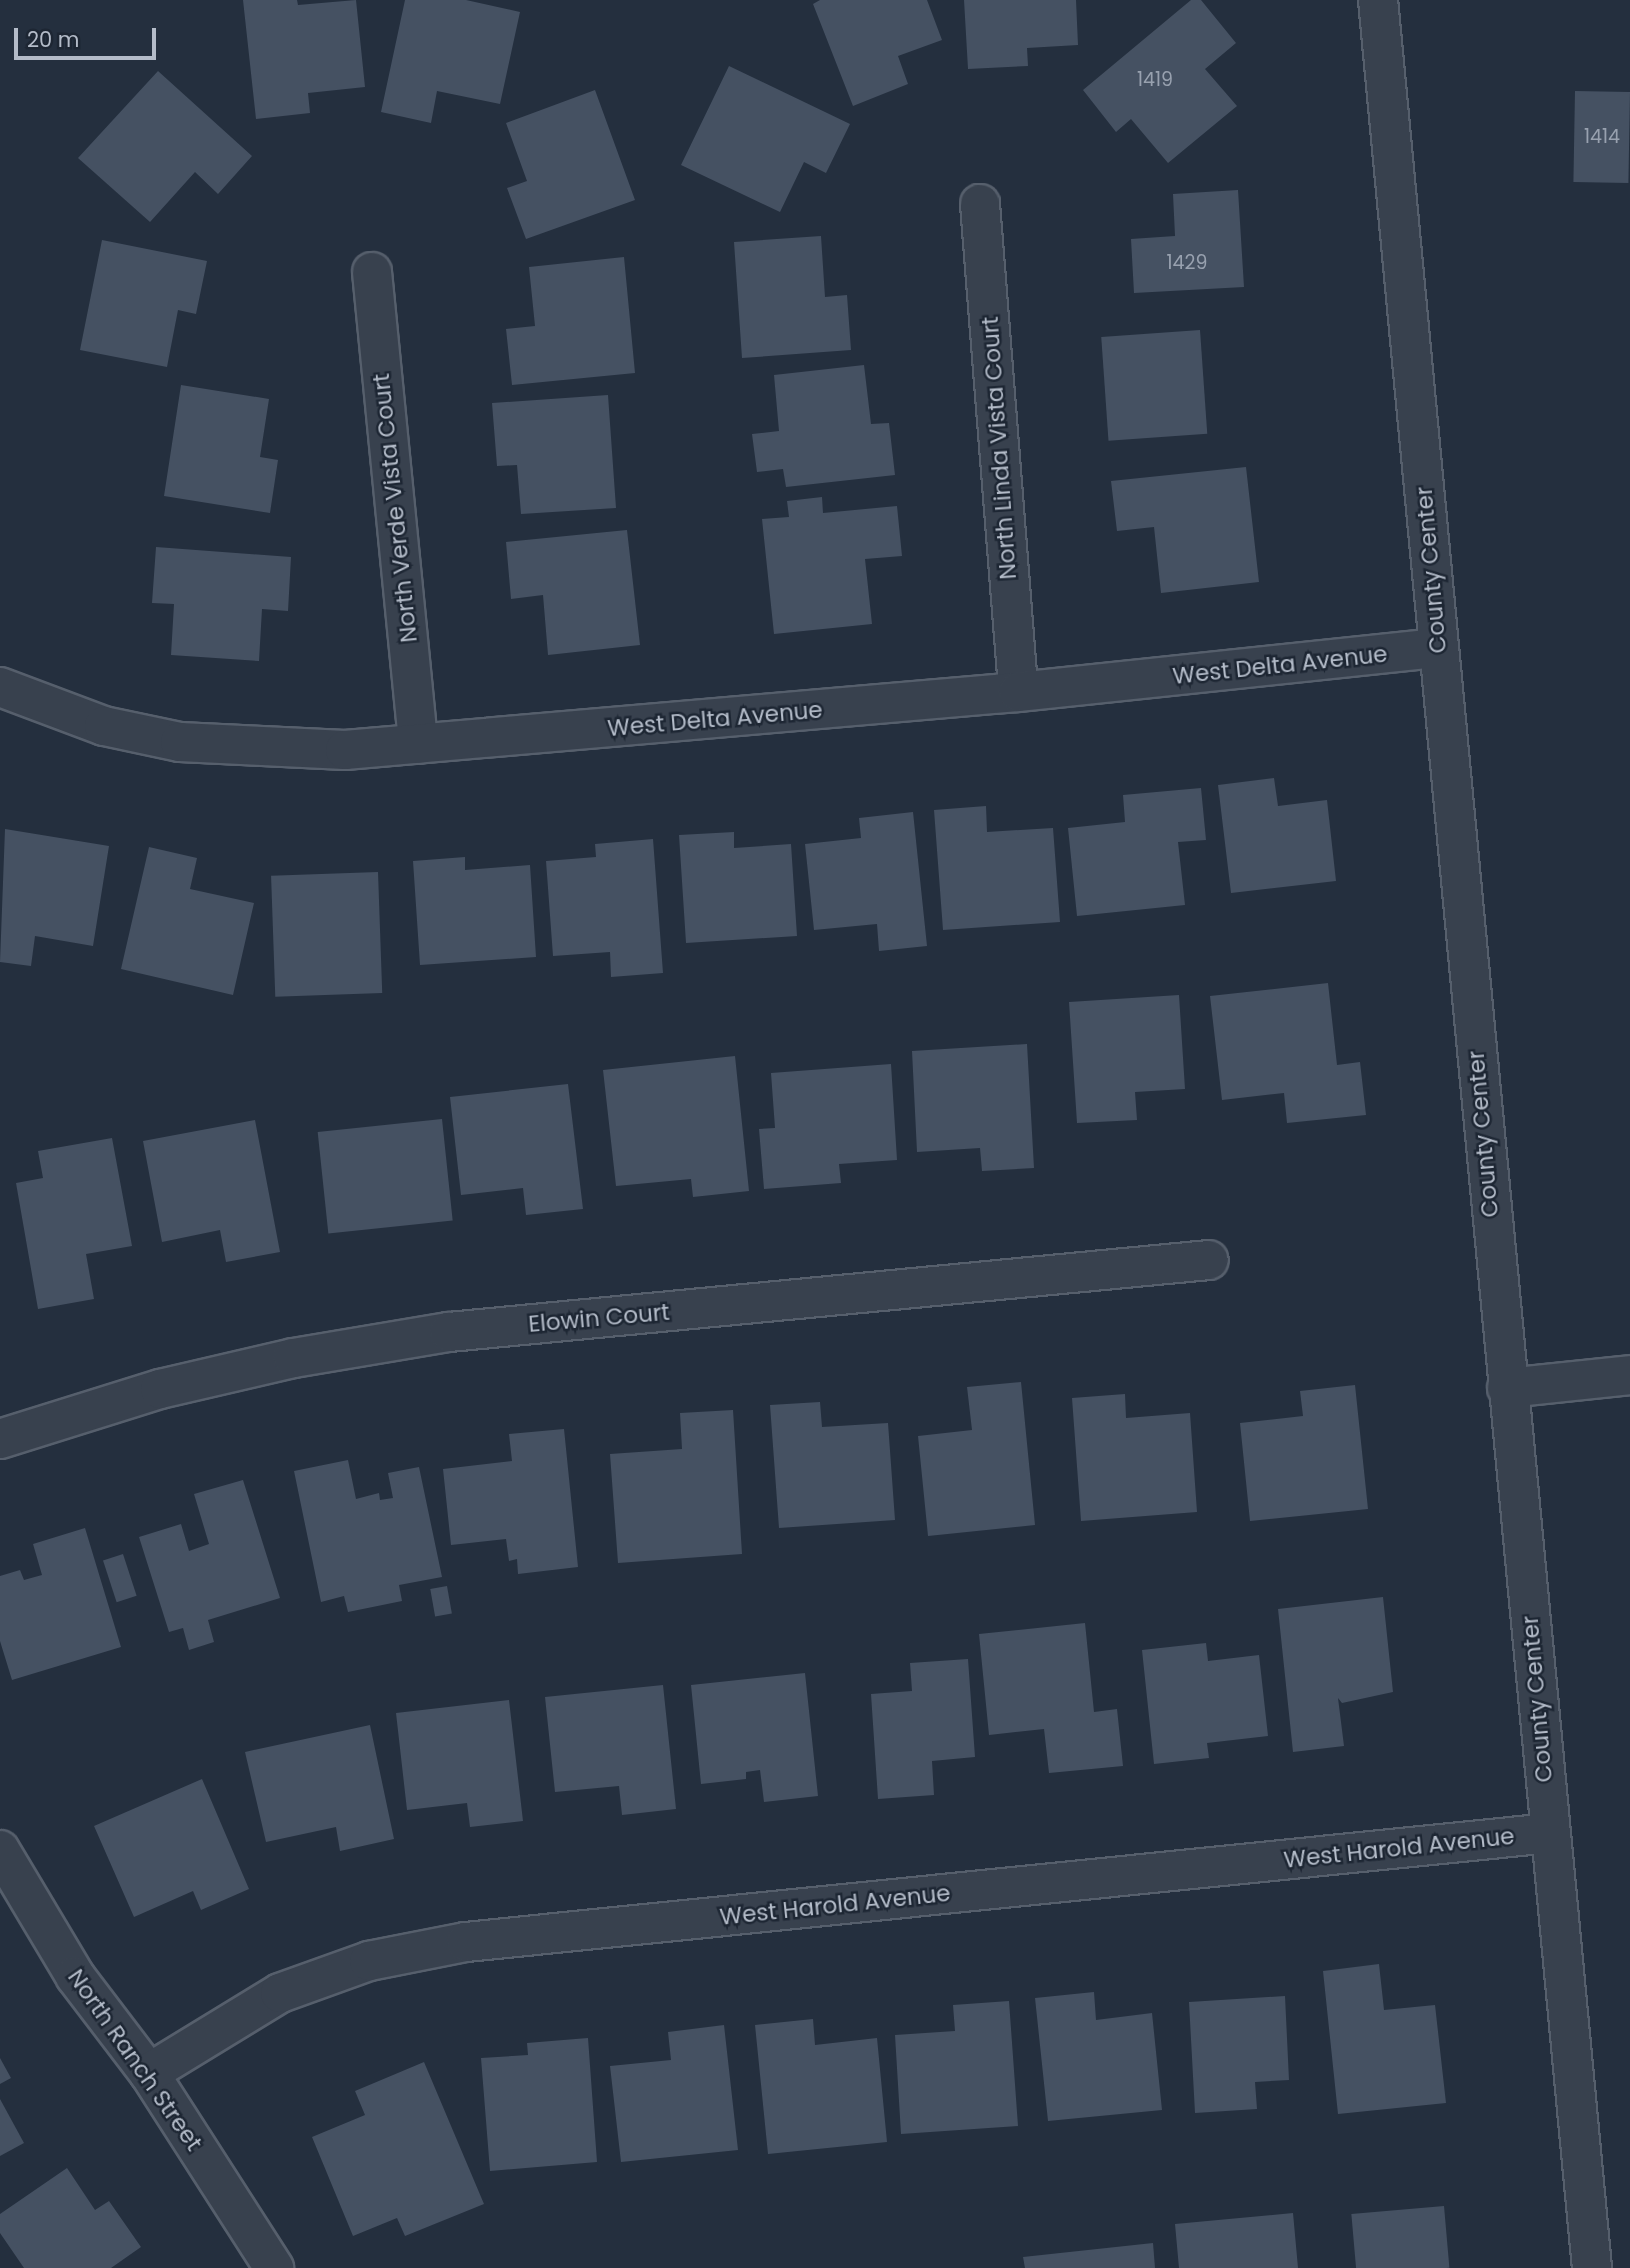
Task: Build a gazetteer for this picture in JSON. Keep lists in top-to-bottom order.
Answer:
{
  "streets": {
    "street": [
      "North Linda Vista Court",
      "North Verde Vista Court",
      "County Center",
      "West Delta Avenue",
      "Elowin Court",
      "West Harold Avenue",
      "North Ranch Street"
    ]
  },
  "crossings": [
    ["North Linda Vista Court", "West Delta Avenue"],
    ["North Verde Vista Court", "West Delta Avenue"],
    ["County Center", "West Delta Avenue"],
    ["County Center", "West Harold Avenue"],
    ["West Harold Avenue", "North Ranch Street"]
  ],
  "house_numbers": ["1419", "1414", "1429"],
  "scale_bar": "20 m"
}
